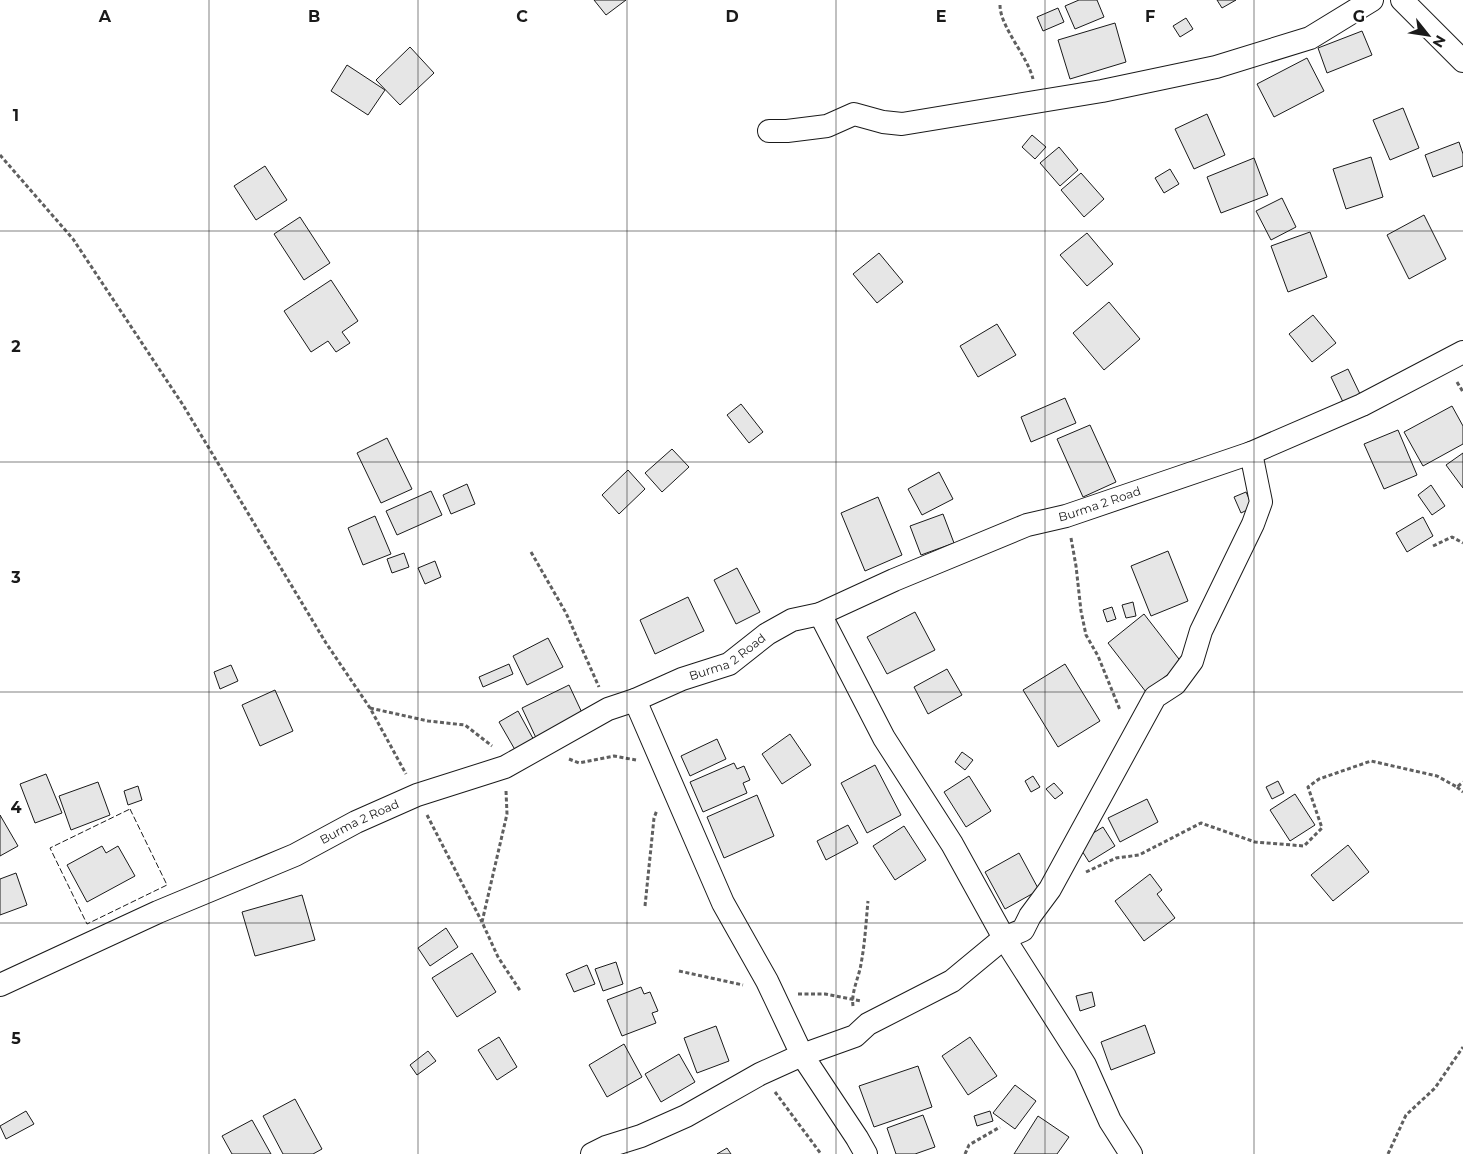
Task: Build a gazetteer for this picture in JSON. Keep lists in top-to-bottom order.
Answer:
{
  "streets": {
    "street": ["Burma 2 Road"]
  },
  "north": "bottom right",
  "grid": {
    "columns": [
      "A",
      "B",
      "C",
      "D",
      "E",
      "F",
      "G"
    ],
    "rows": [
      "1",
      "2",
      "3",
      "4",
      "5"
    ]
  }
}
